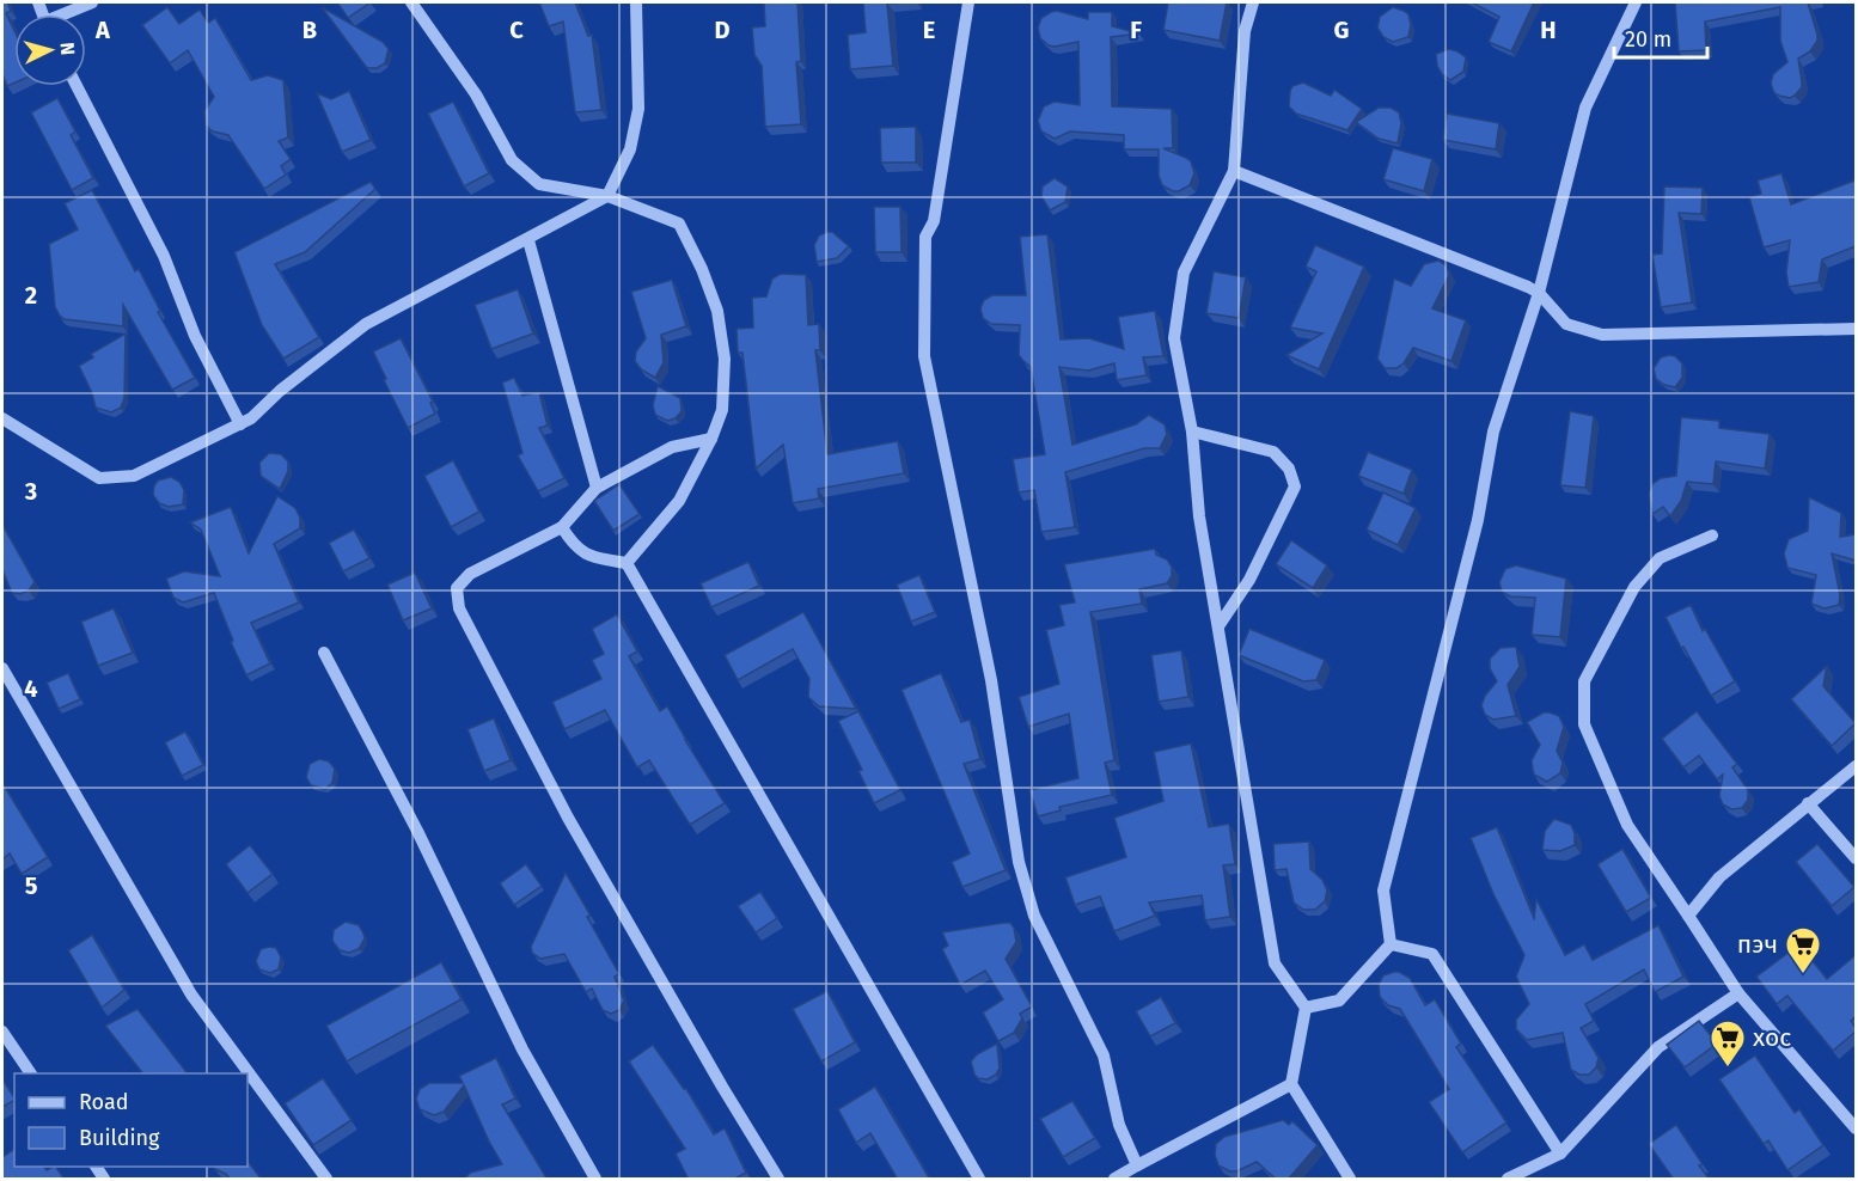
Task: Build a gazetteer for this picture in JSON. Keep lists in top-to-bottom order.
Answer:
{
  "places": {
    "supermarket": ["пэч", "хос"]
  },
  "legend": ["Road", "Building"],
  "scale_bar": "20 m",
  "north": "right",
  "grid": {
    "columns": [
      "A",
      "B",
      "C",
      "D",
      "E",
      "F",
      "G",
      "H"
    ],
    "rows": [
      "2",
      "3",
      "4",
      "5"
    ]
  }
}
